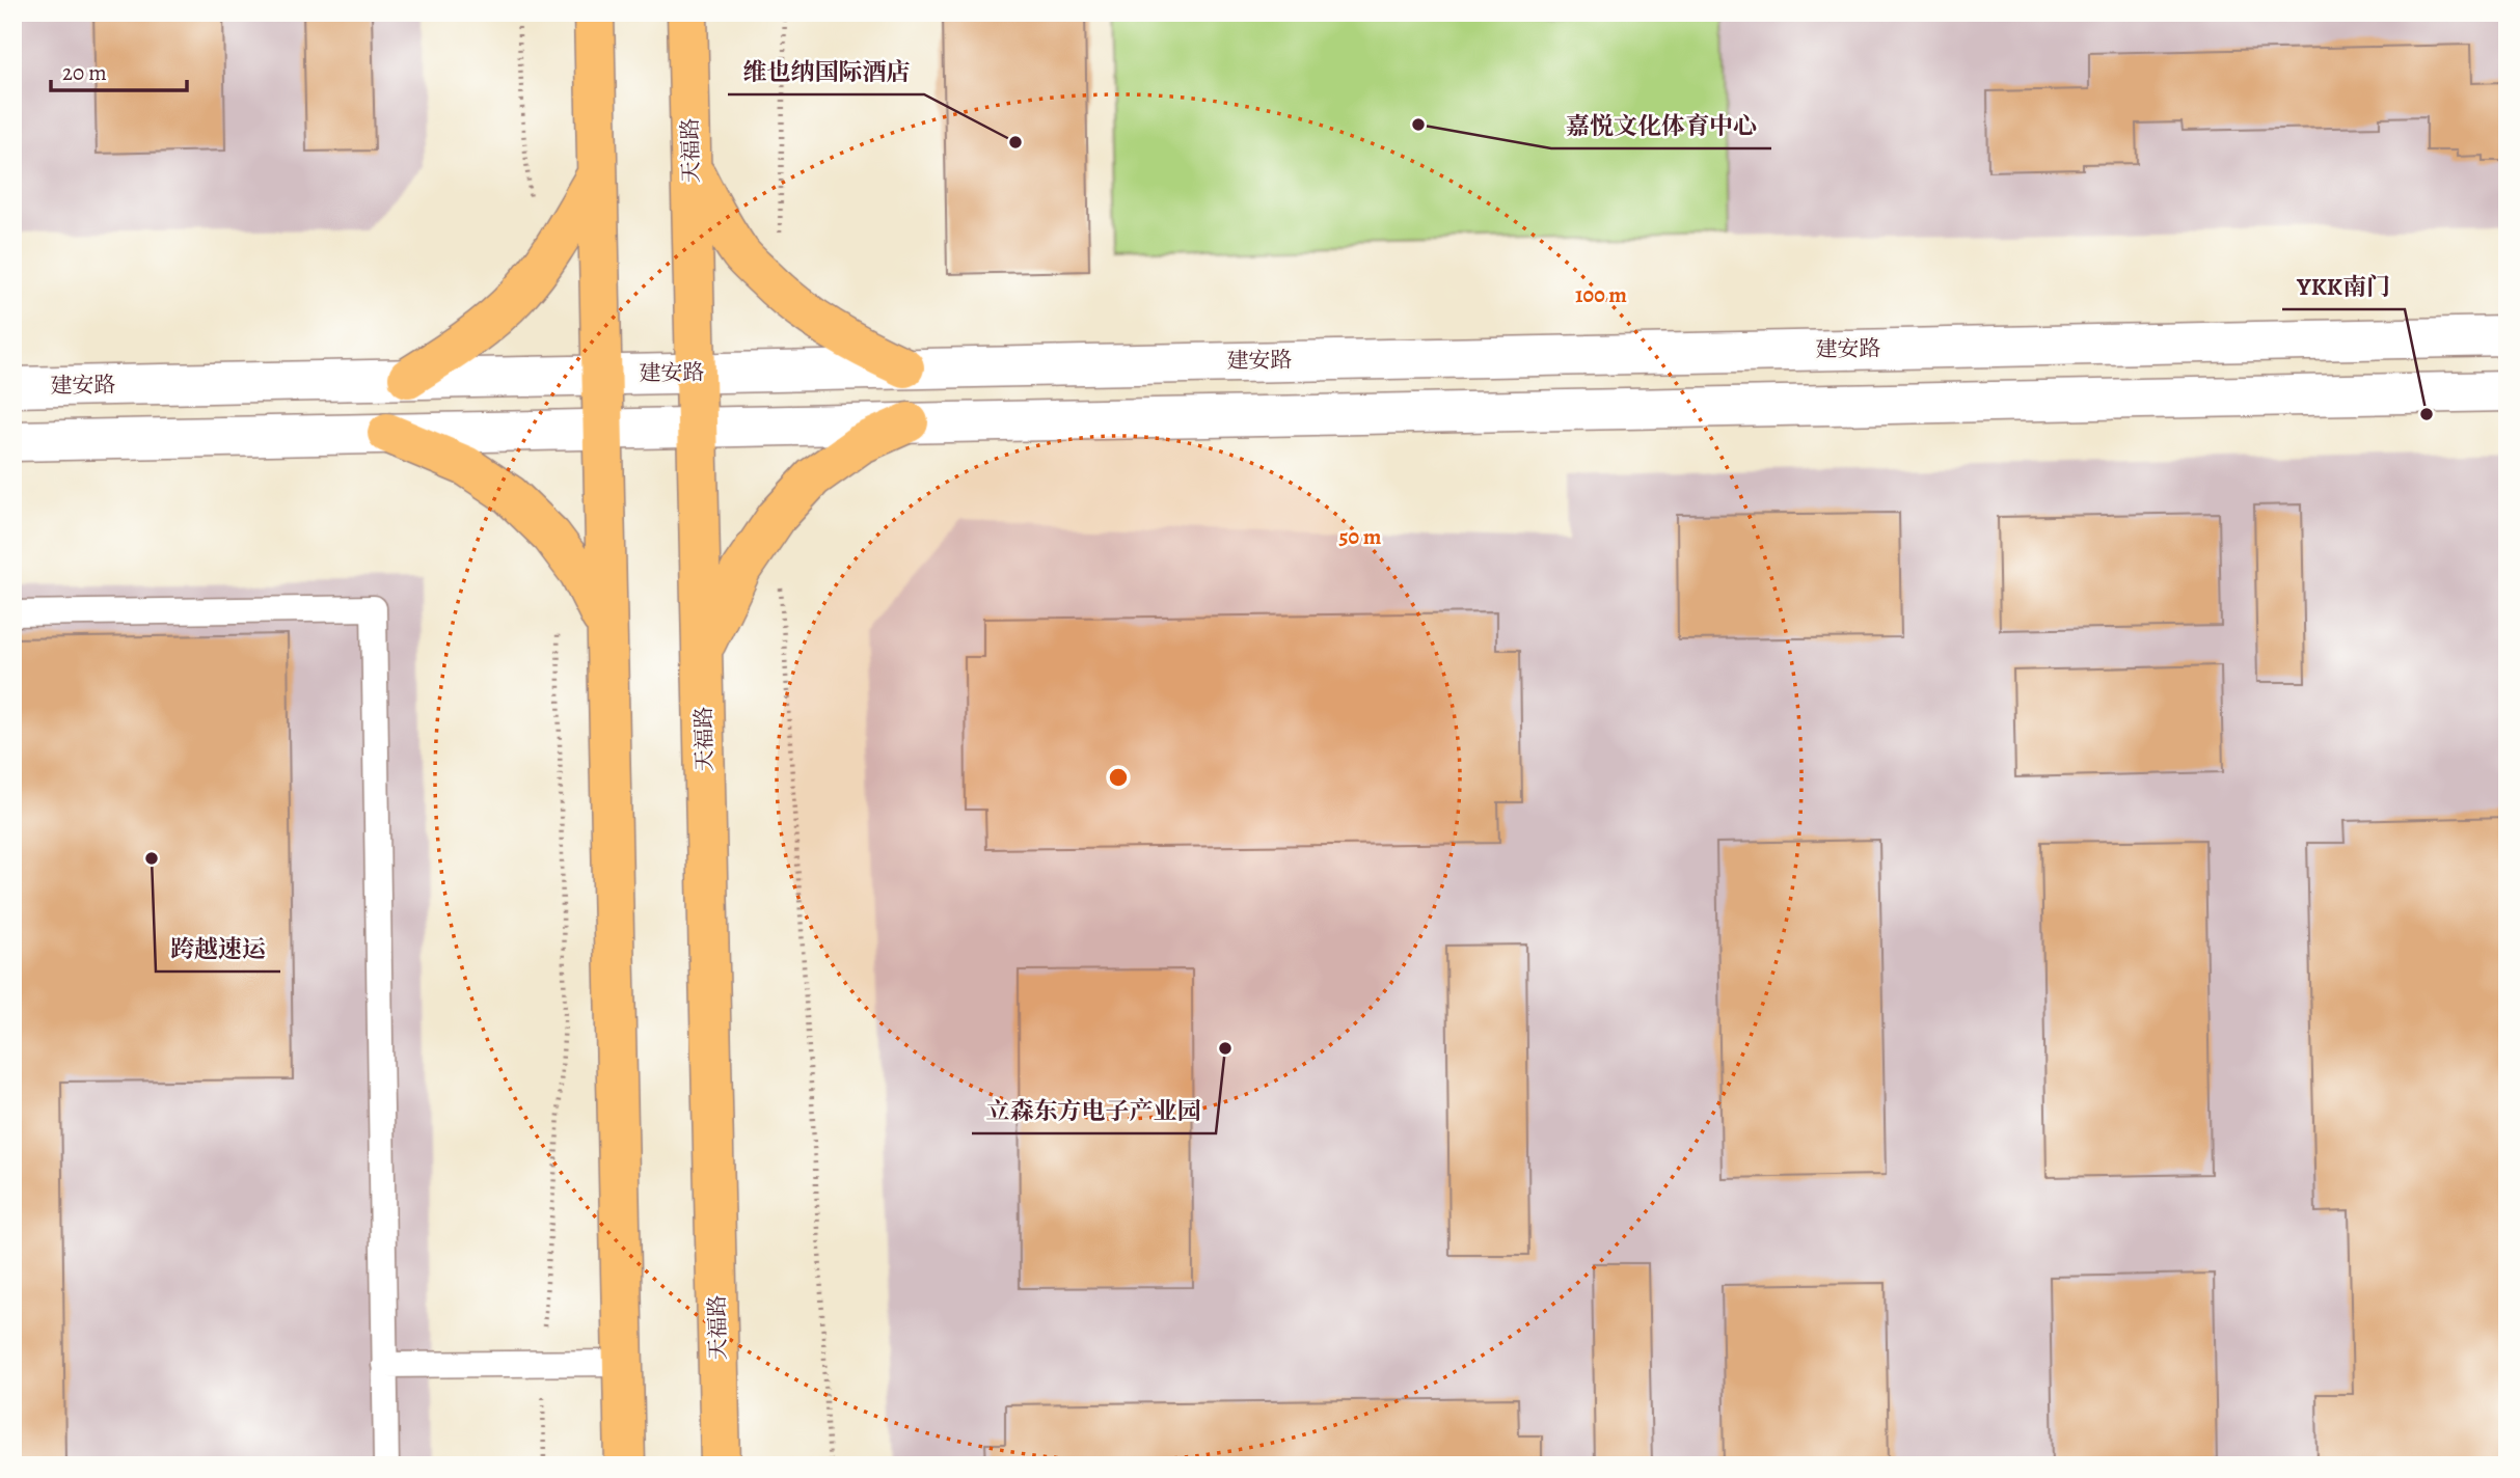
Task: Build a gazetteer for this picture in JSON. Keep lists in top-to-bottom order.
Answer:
{
  "streets": {
    "main road": ["天福路"],
    "street": ["建安路"]
  },
  "crossings": [
    ["天福路", "建安路"]
  ],
  "places": [
    "嘉悦文化体育中心",
    "维也纳国际酒店",
    "YKK南门",
    "跨越速运",
    "立森东方电子产业园"
  ],
  "scale_bar": "20 m",
  "rings": ["100 m", "50 m"]
}
